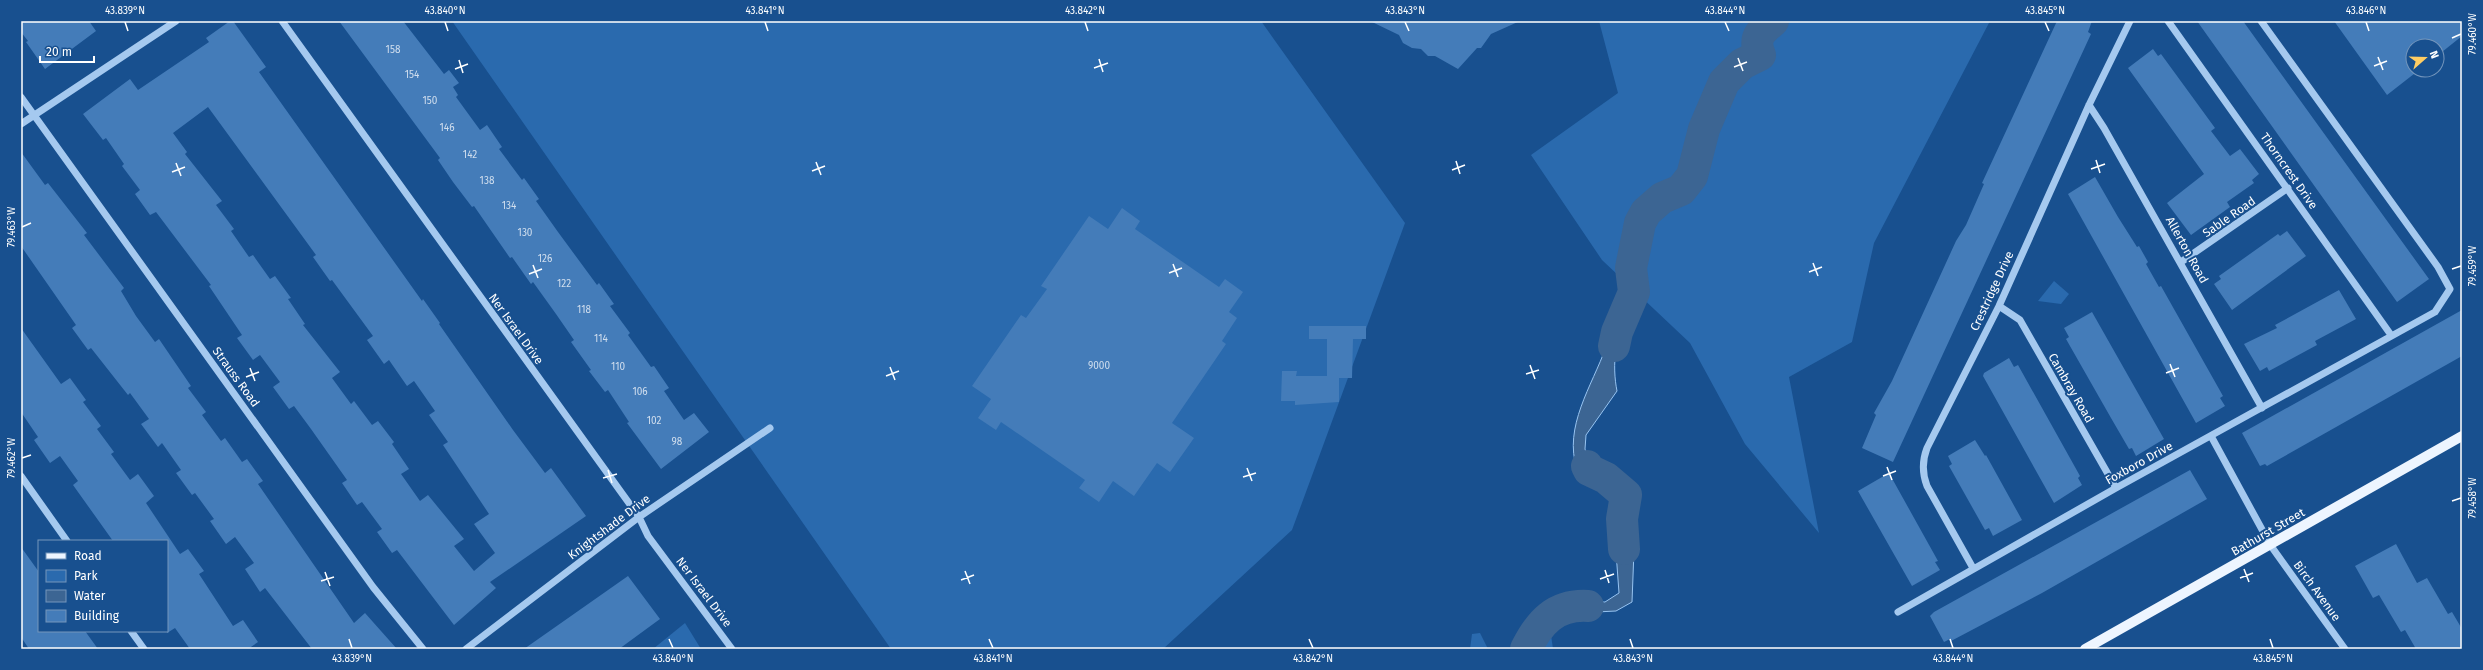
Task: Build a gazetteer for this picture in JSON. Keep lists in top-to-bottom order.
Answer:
{
  "streets": {
    "main road": ["Bathurst Street"],
    "street": [
      "Thorncrest Drive",
      "Sable Road",
      "Allerton Road",
      "Crestridge Drive",
      "Ner Israel Drive",
      "Strauss Road",
      "Cambray Road",
      "Foxboro Drive",
      "Knightshade Drive",
      "Birch Avenue"
    ]
  },
  "crossings": [
    ["Thorncrest Drive", "Sable Road"],
    ["Thorncrest Drive", "Foxboro Drive"],
    ["Sable Road", "Allerton Road"],
    ["Allerton Road", "Crestridge Drive"],
    ["Allerton Road", "Foxboro Drive"],
    ["Crestridge Drive", "Cambray Road"],
    ["Crestridge Drive", "Foxboro Drive"],
    ["Ner Israel Drive", "Knightshade Drive"],
    ["Cambray Road", "Foxboro Drive"],
    ["Foxboro Drive", "Birch Avenue"],
    ["Bathurst Street", "Birch Avenue"]
  ],
  "house_numbers": [
    "158",
    "154",
    "150",
    "146",
    "142",
    "138",
    "134",
    "130",
    "126",
    "122",
    "118",
    "114",
    "9000",
    "110",
    "106",
    "102",
    "98"
  ],
  "legend": [
    "Road",
    "Park",
    "Water",
    "Building"
  ],
  "scale_bar": "20 m",
  "north": "right",
  "coordinates": [
    "43.839°N",
    "43.840°N",
    "43.841°N",
    "43.842°N",
    "43.843°N",
    "43.844°N",
    "43.845°N",
    "43.846°N",
    "79.460°W",
    "79.463°W",
    "79.459°W",
    "79.462°W",
    "79.458°W"
  ]
}
